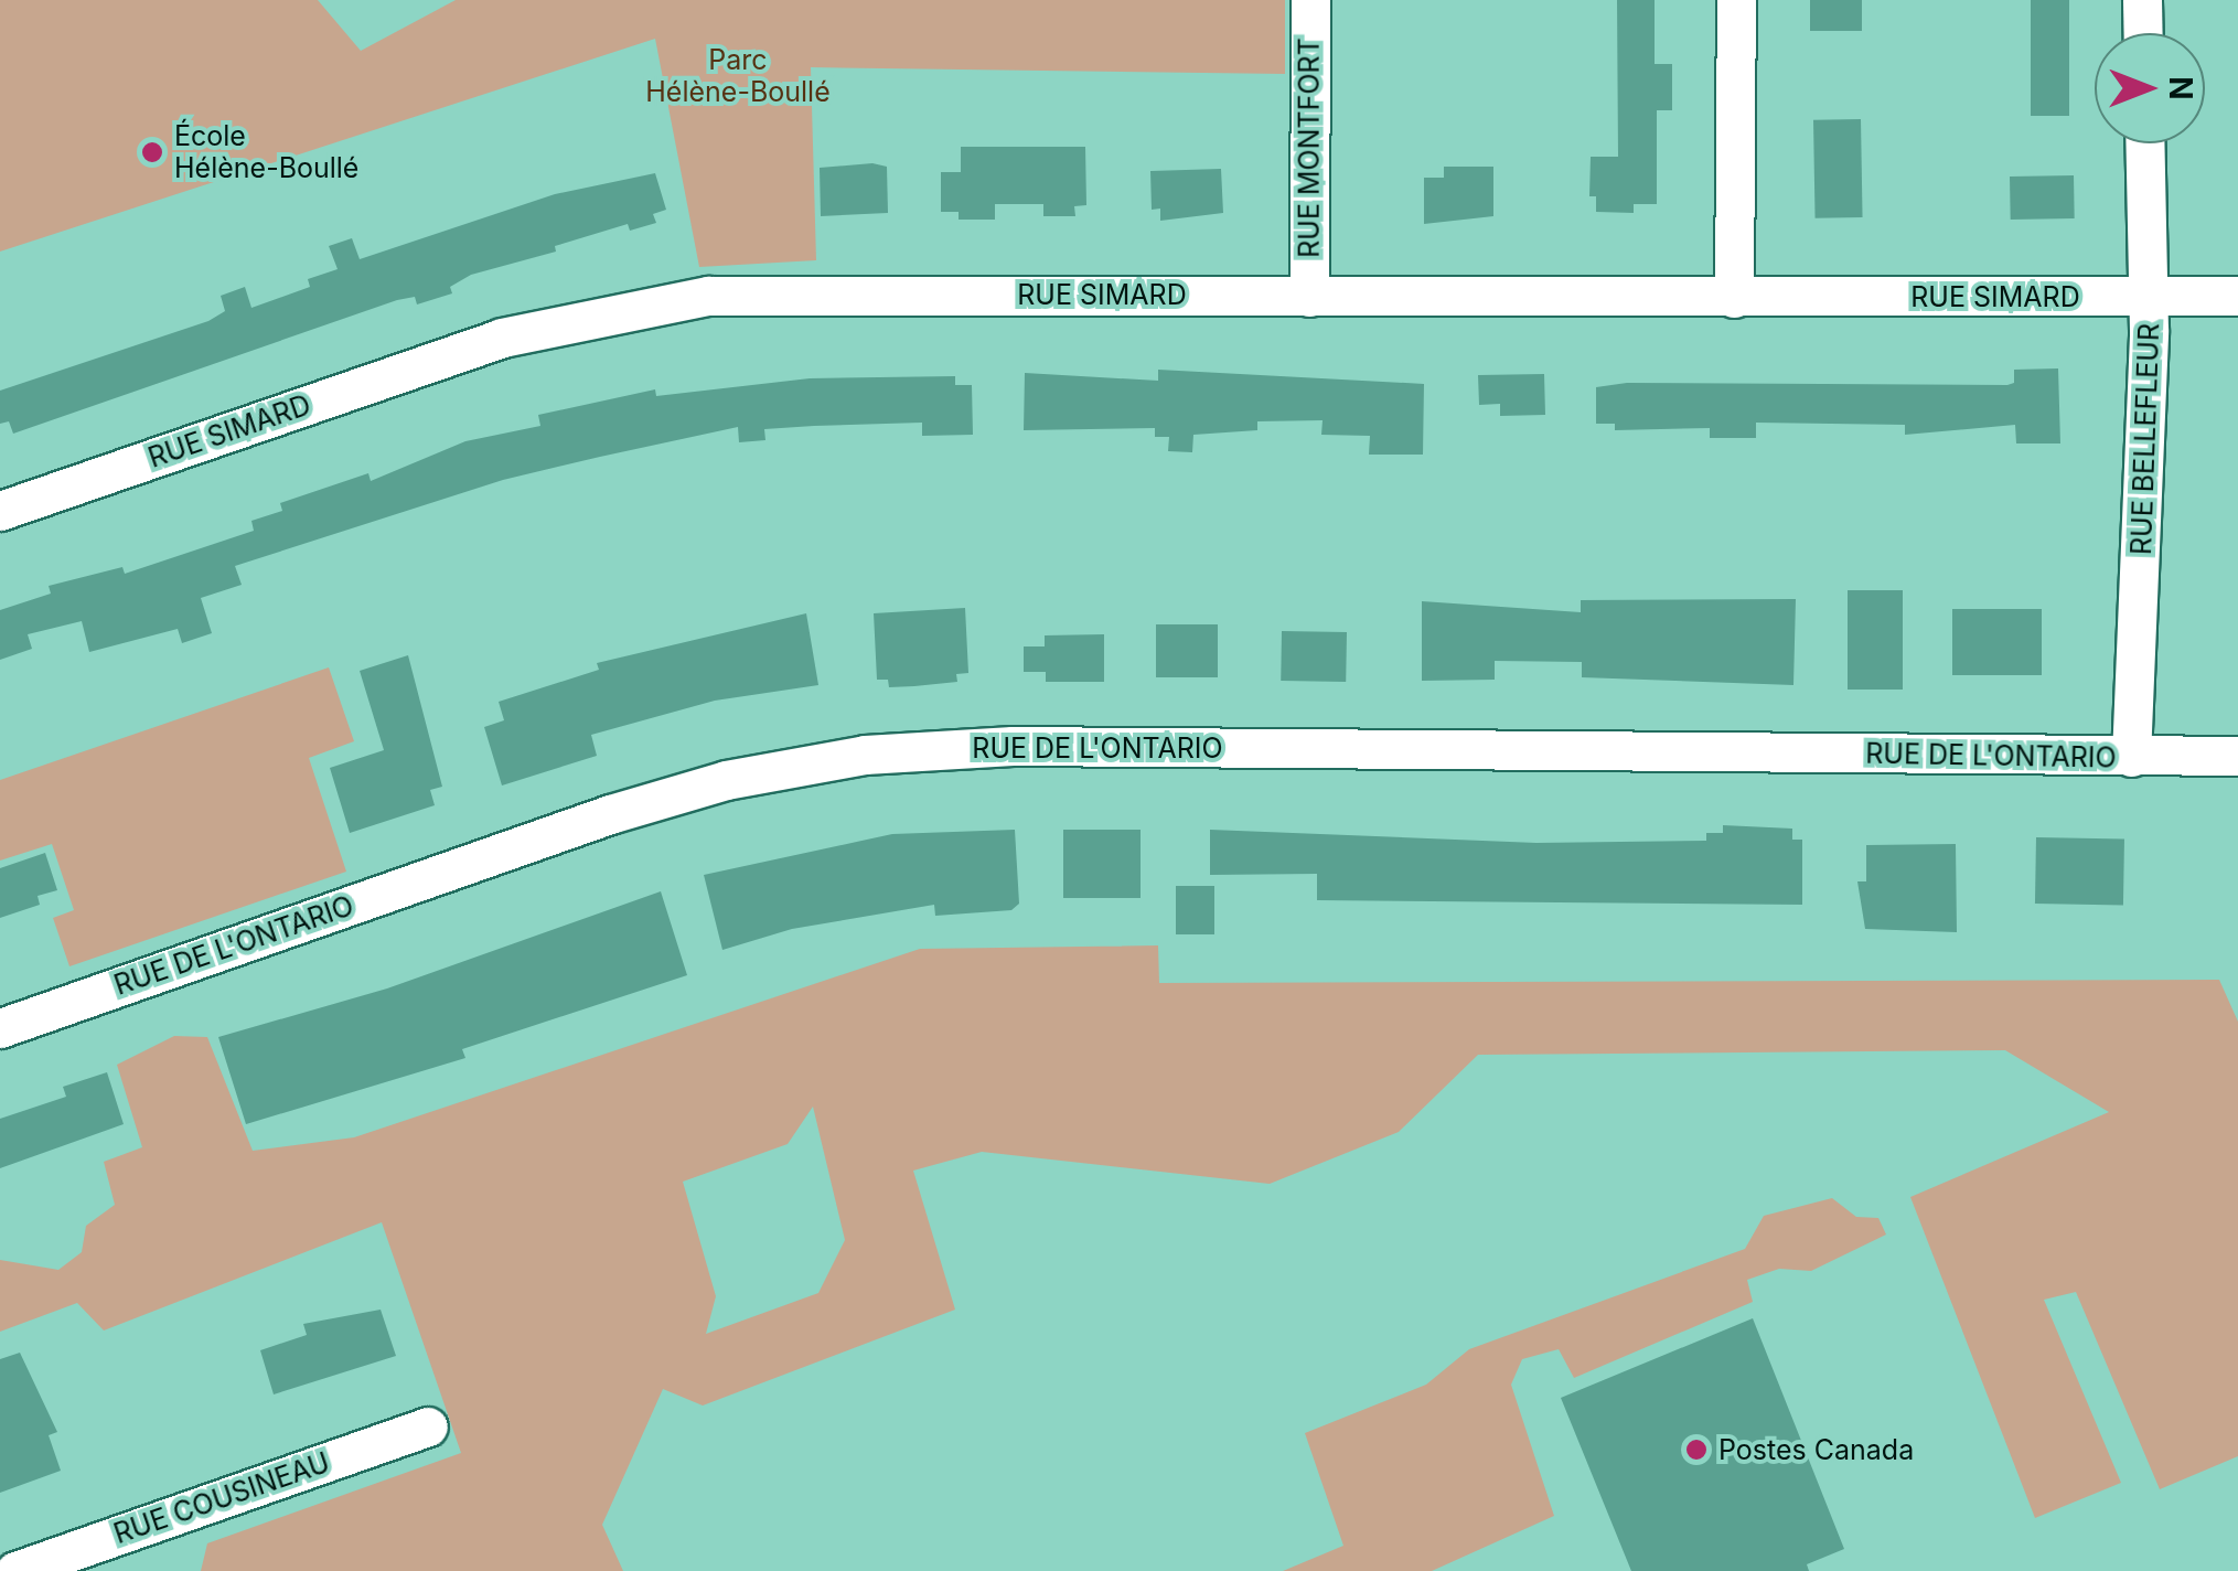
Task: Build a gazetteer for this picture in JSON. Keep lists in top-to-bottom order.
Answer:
{
  "streets": {
    "street": [
      "RUE MONTFORT",
      "RUE SIMARD",
      "RUE BELLEFLEUR",
      "RUE DE L'ONTARIO",
      "RUE COUSINEAU"
    ]
  },
  "crossings": [
    ["RUE MONTFORT", "RUE SIMARD"],
    ["RUE SIMARD", "RUE BELLEFLEUR"],
    ["RUE BELLEFLEUR", "RUE DE L'ONTARIO"]
  ],
  "parks": ["Parc Hélène-Boullé"],
  "places": ["École Hélène-Boullé", "Postes Canada"],
  "north": "right"
}
